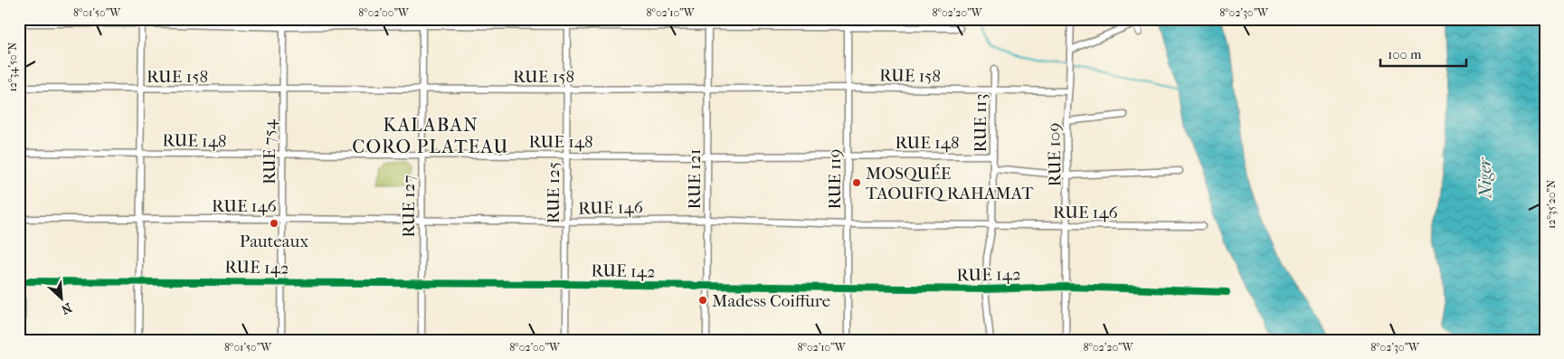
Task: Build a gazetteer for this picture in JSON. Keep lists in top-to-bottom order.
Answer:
{
  "streets": {
    "street": [
      "RUE 158",
      "RUE 113",
      "RUE 148",
      "RUE 754",
      "RUE 109",
      "RUE 121",
      "RUE 119",
      "RUE 125",
      "RUE 146",
      "RUE 127",
      "RUE 142"
    ]
  },
  "crossings": [
    ["RUE 158", "RUE 113"],
    ["RUE 158", "RUE 754"],
    ["RUE 158", "RUE 109"],
    ["RUE 158", "RUE 121"],
    ["RUE 158", "RUE 119"],
    ["RUE 158", "RUE 125"],
    ["RUE 158", "RUE 127"],
    ["RUE 113", "RUE 148"],
    ["RUE 113", "RUE 146"],
    ["RUE 113", "RUE 142"],
    ["RUE 148", "RUE 754"],
    ["RUE 148", "RUE 121"],
    ["RUE 148", "RUE 119"],
    ["RUE 148", "RUE 125"],
    ["RUE 148", "RUE 127"],
    ["RUE 754", "RUE 146"],
    ["RUE 754", "RUE 142"],
    ["RUE 109", "RUE 146"],
    ["RUE 109", "RUE 142"],
    ["RUE 121", "RUE 146"],
    ["RUE 121", "RUE 142"],
    ["RUE 119", "RUE 146"],
    ["RUE 119", "RUE 142"],
    ["RUE 125", "RUE 146"],
    ["RUE 125", "RUE 142"],
    ["RUE 146", "RUE 127"],
    ["RUE 127", "RUE 142"]
  ],
  "districts": ["KALABAN CORO PLATEAU"],
  "water": ["Niger"],
  "places": ["MOSQUÉE TAOUFIQ RAHAMAT", "Pauteaux", "Madess Coiffure"],
  "scale_bar": "100 m",
  "north": "bottom right",
  "coordinates": [
    "8°01'50\"W",
    "8°02'00\"W",
    "8°02'10\"W",
    "8°02'20\"W",
    "8°02'30\"W",
    "12°34'50\"N",
    "12°35'20\"N"
  ]
}
